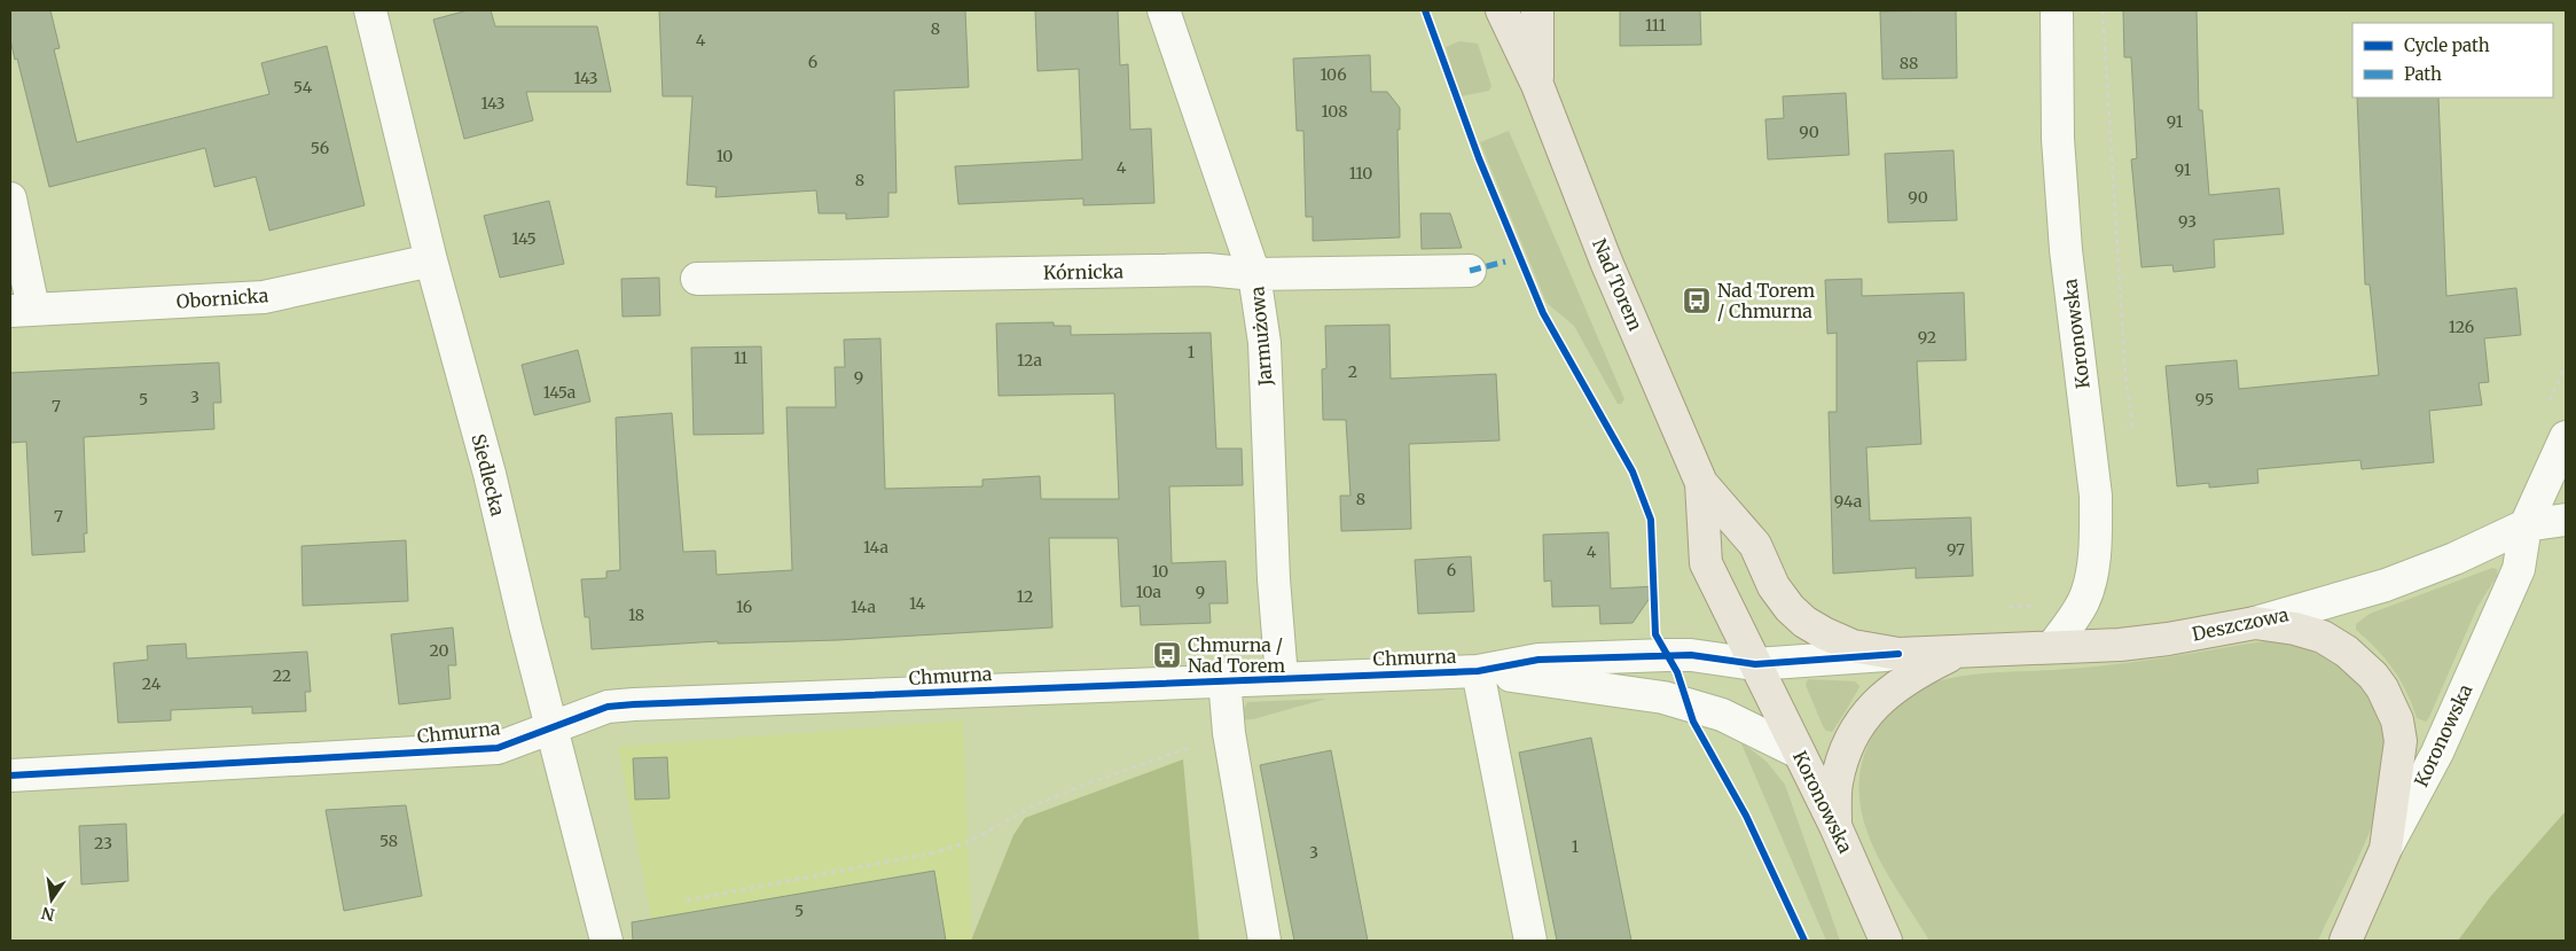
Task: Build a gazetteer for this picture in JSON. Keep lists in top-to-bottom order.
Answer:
{
  "streets": {
    "main road": ["Nad Torem", "Koronowska", "Deszczowa"],
    "street": [
      "Kórnicka",
      "Obornicka",
      "Jarmużowa",
      "Siedlecka",
      "Chmurna"
    ]
  },
  "crossings": [
    ["Kórnicka", "Jarmużowa"],
    ["Nad Torem", "Koronowska"],
    ["Nad Torem", "Deszczowa"],
    ["Nad Torem", "Chmurna"],
    ["Obornicka", "Siedlecka"],
    ["Koronowska", "Deszczowa"],
    ["Koronowska", "Chmurna"],
    ["Jarmużowa", "Chmurna"],
    ["Siedlecka", "Chmurna"],
    ["Deszczowa", "Chmurna"]
  ],
  "places": {
    "bus stop": ["Nad Torem / Chmurna", "Chmurna / Nad Torem"]
  },
  "house_numbers": [
    "111",
    "8",
    "4",
    "6",
    "88",
    "106",
    "143",
    "54",
    "143",
    "108",
    "91",
    "90",
    "56",
    "10",
    "4",
    "91",
    "110",
    "8",
    "90",
    "93",
    "145",
    "126",
    "92",
    "1",
    "11",
    "12a",
    "2",
    "9",
    "145a",
    "3",
    "5",
    "95",
    "7",
    "8",
    "94a",
    "7",
    "14a",
    "97",
    "4",
    "6",
    "10",
    "10a",
    "9",
    "12",
    "14",
    "16",
    "14a",
    "18",
    "20",
    "22",
    "24",
    "58",
    "23",
    "1",
    "3",
    "5"
  ],
  "legend": ["Cycle path", "Path"],
  "north": "bottom"
}
